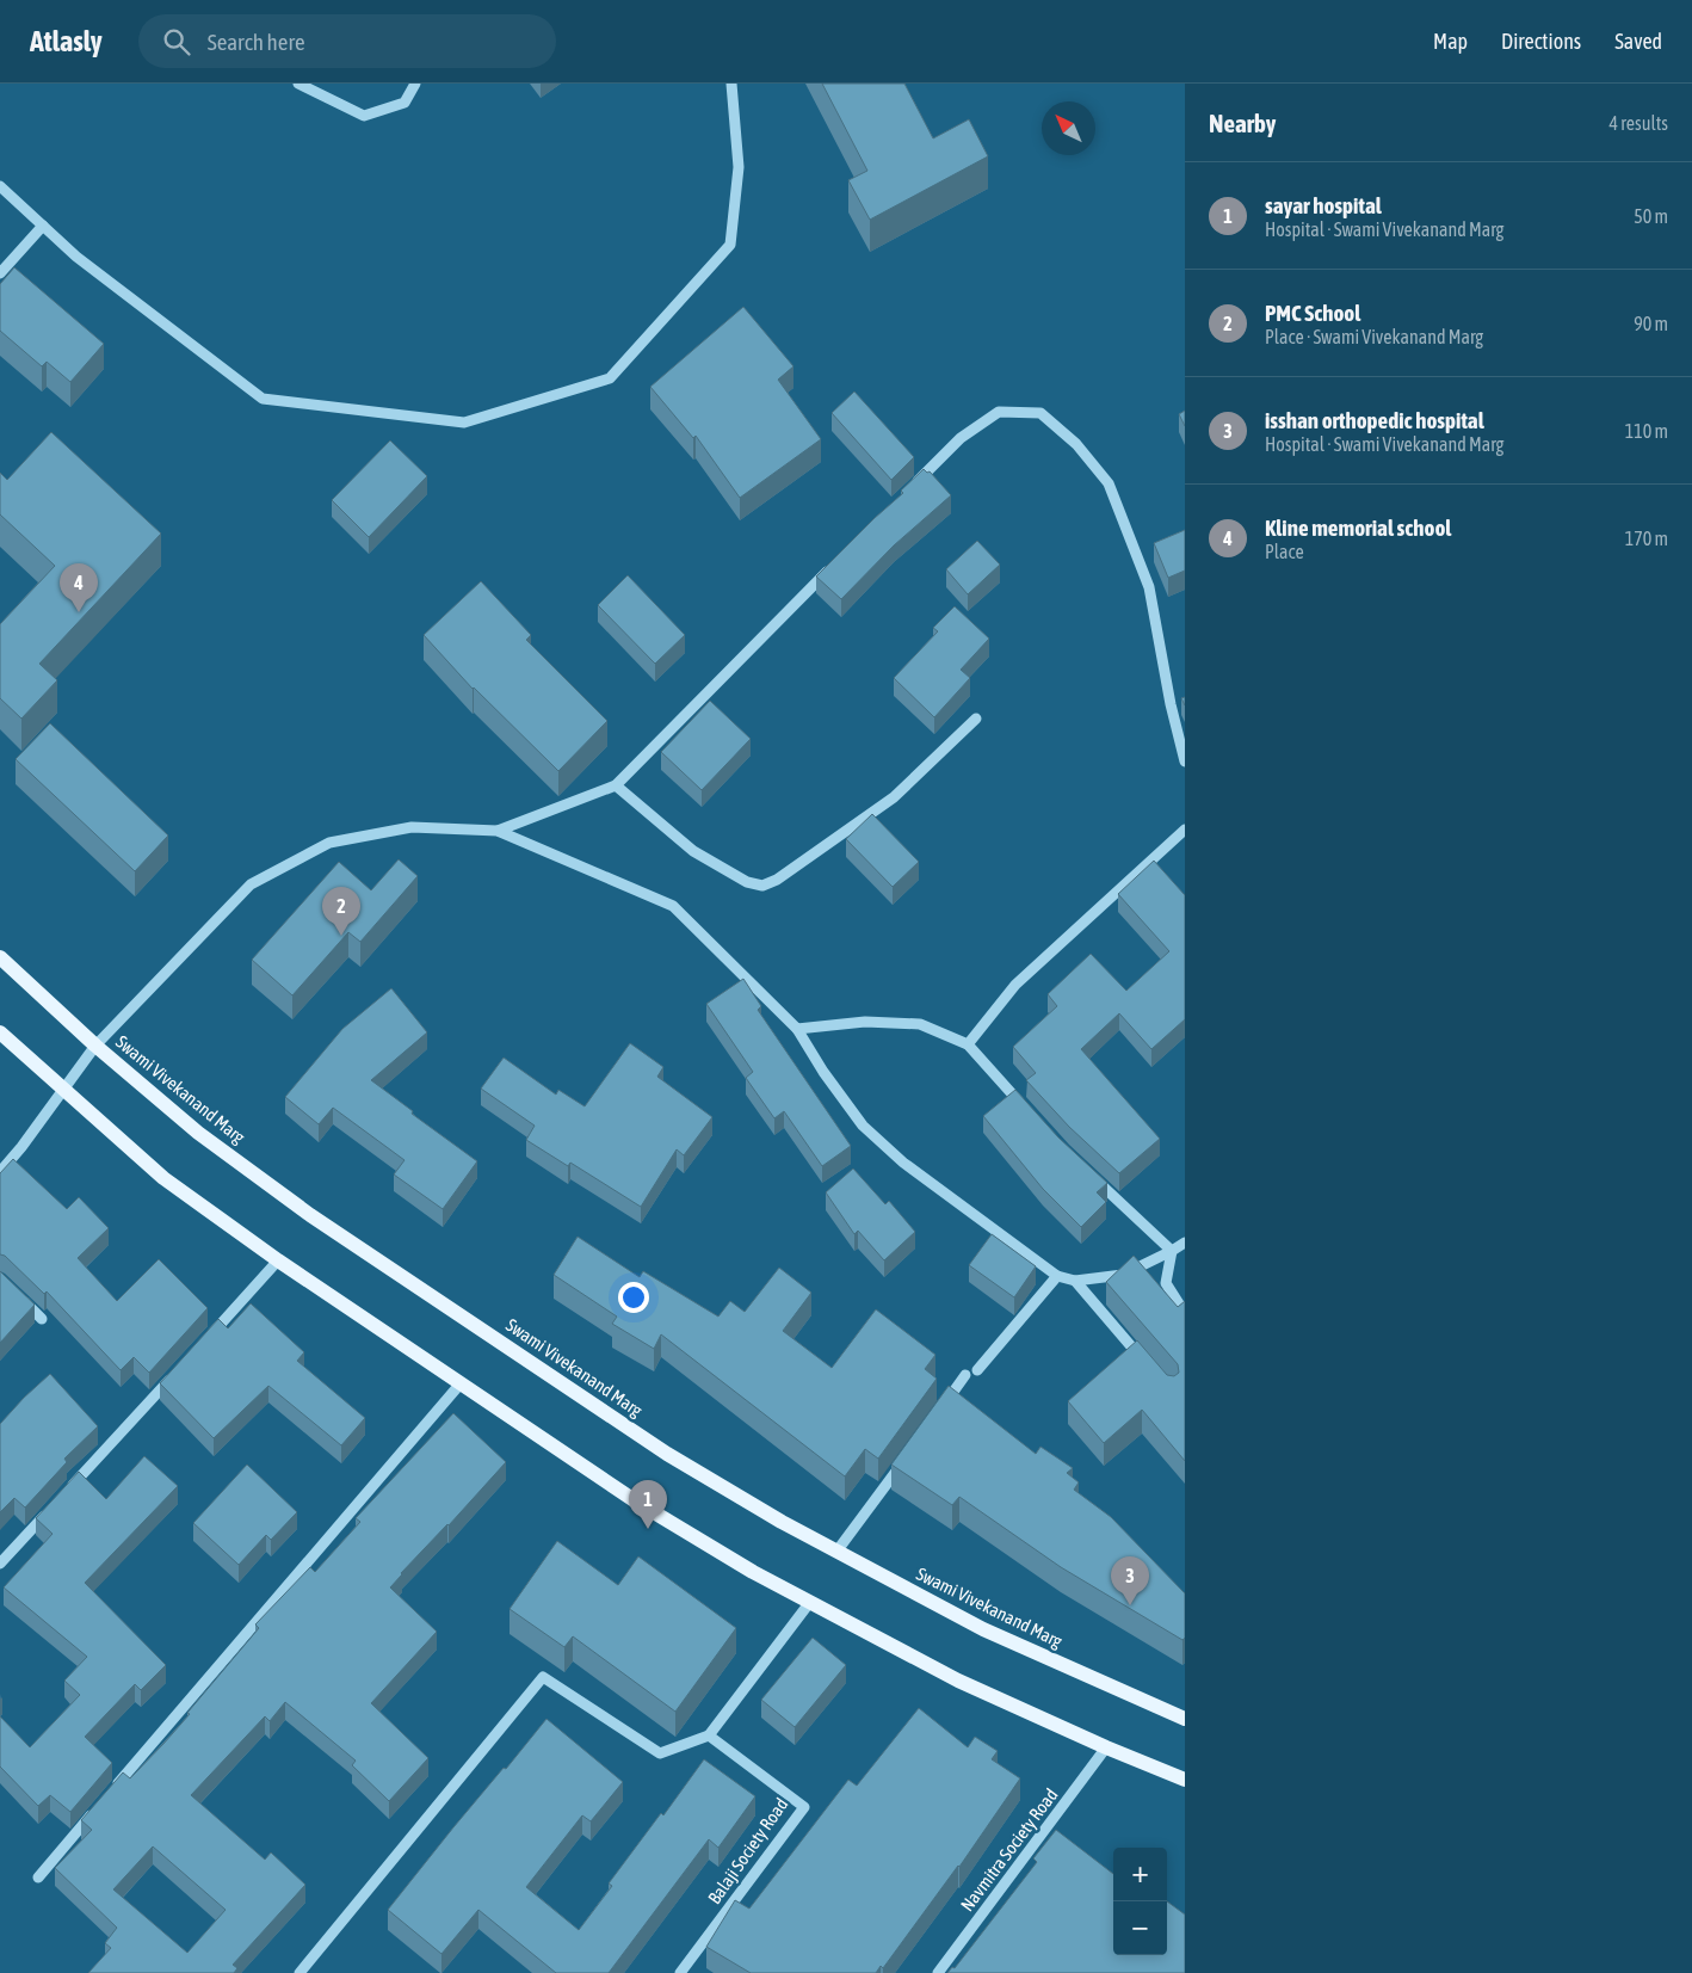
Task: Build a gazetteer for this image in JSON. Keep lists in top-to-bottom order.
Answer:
{
  "streets": {
    "main road": ["Swami Vivekanand Marg"],
    "street": ["Navmitra Society Road", "Balaji Society Road"]
  },
  "north": "top left",
  "page": {
    "header": "Atlasly",
    "search": "Search here",
    "nav": ["Map", "Directions", "Saved"],
    "heading": ["Nearby", "4 results"],
    "list": [
      {
        "mark": "1",
        "name": "sayar hospital",
        "note": "Hospital · Swami Vivekanand Marg",
        "value": "50 m"
      },
      {
        "mark": "2",
        "name": "PMC School",
        "note": "Place · Swami Vivekanand Marg",
        "value": "90 m"
      },
      {
        "mark": "3",
        "name": "isshan orthopedic hospital",
        "note": "Hospital · Swami Vivekanand Marg",
        "value": "110 m"
      },
      {
        "mark": "4",
        "name": "Kline memorial school",
        "note": "Place",
        "value": "170 m"
      }
    ],
    "pins": [
      "4",
      "2",
      "1",
      "3"
    ],
    "map_buttons": ["+", "−"]
  }
}
